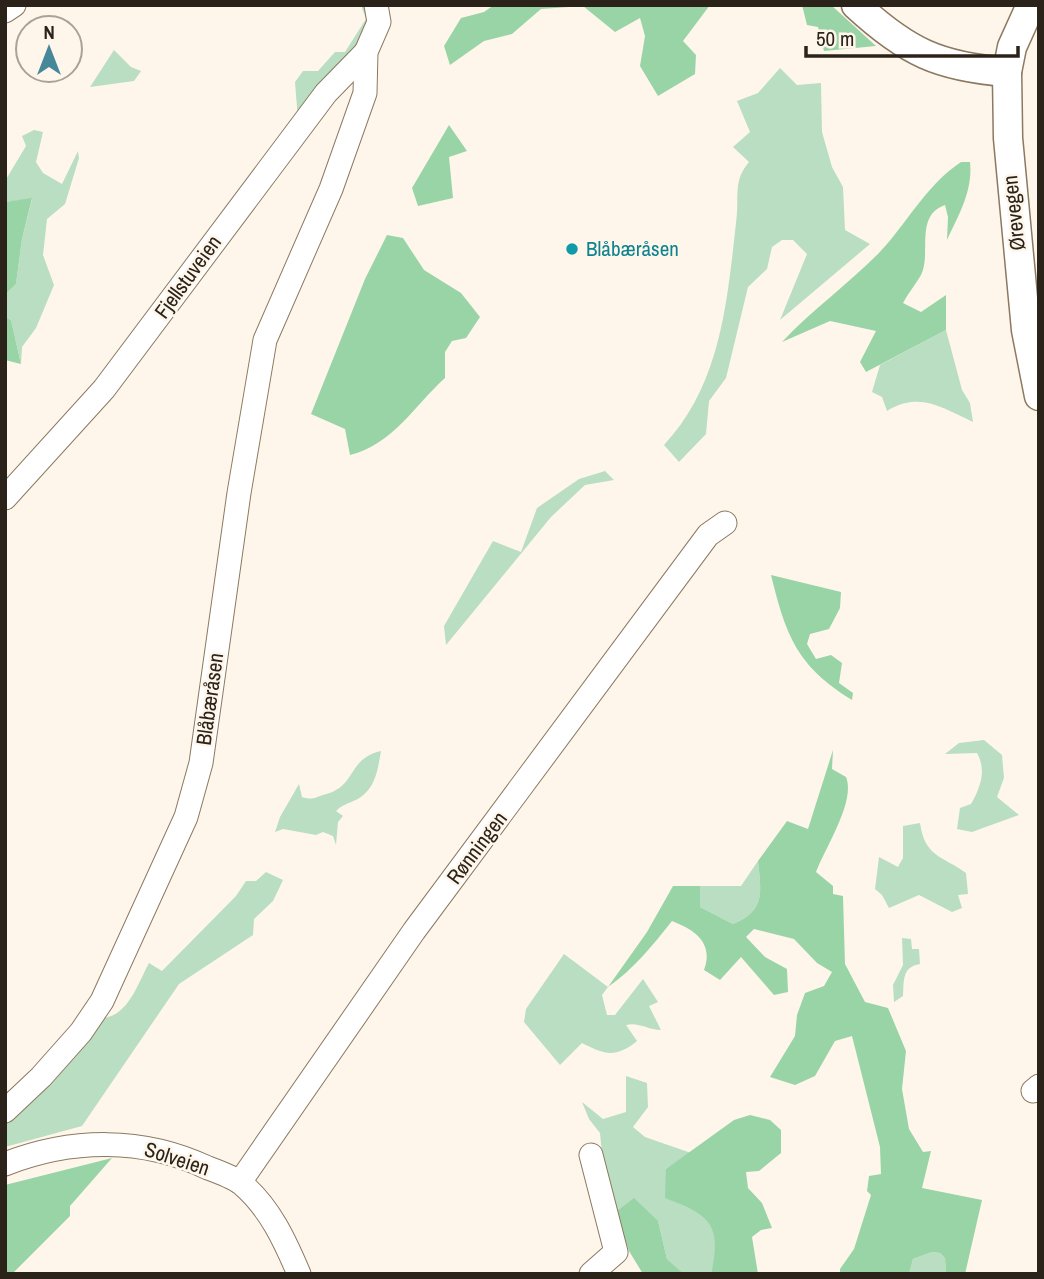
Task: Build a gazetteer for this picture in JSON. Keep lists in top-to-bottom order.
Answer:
{
  "streets": {
    "street": [
      "Ørevegen",
      "Fjellstuveien",
      "Blåbæråsen",
      "Rønningen",
      "Solveien"
    ]
  },
  "crossings": [
    ["Fjellstuveien", "Blåbæråsen"],
    ["Rønningen", "Solveien"]
  ],
  "places": ["Blåbæråsen"],
  "scale_bar": "50 m",
  "north": "top"
}
